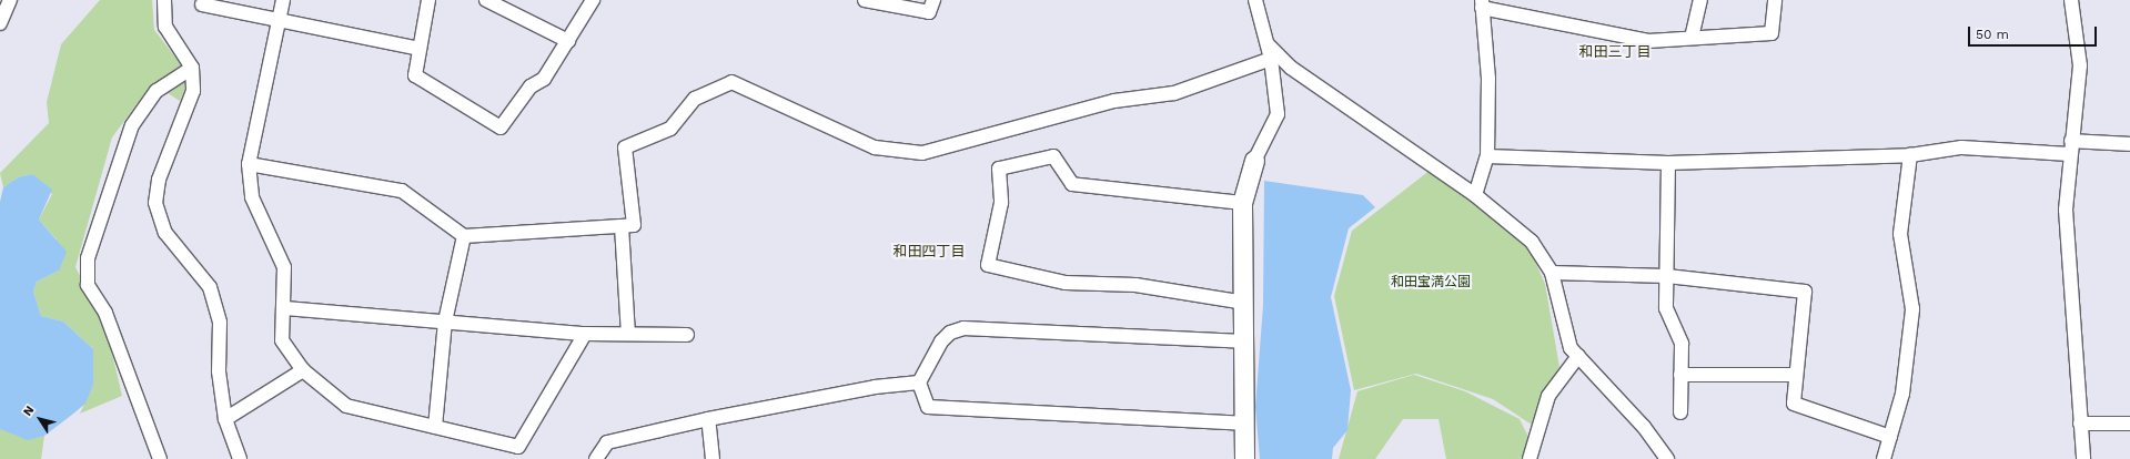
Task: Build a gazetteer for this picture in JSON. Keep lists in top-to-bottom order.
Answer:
{
  "districts": ["和田三丁目", "和田四丁目"],
  "parks": ["和田宝満公園"],
  "scale_bar": "50 m",
  "north": "top left"
}
